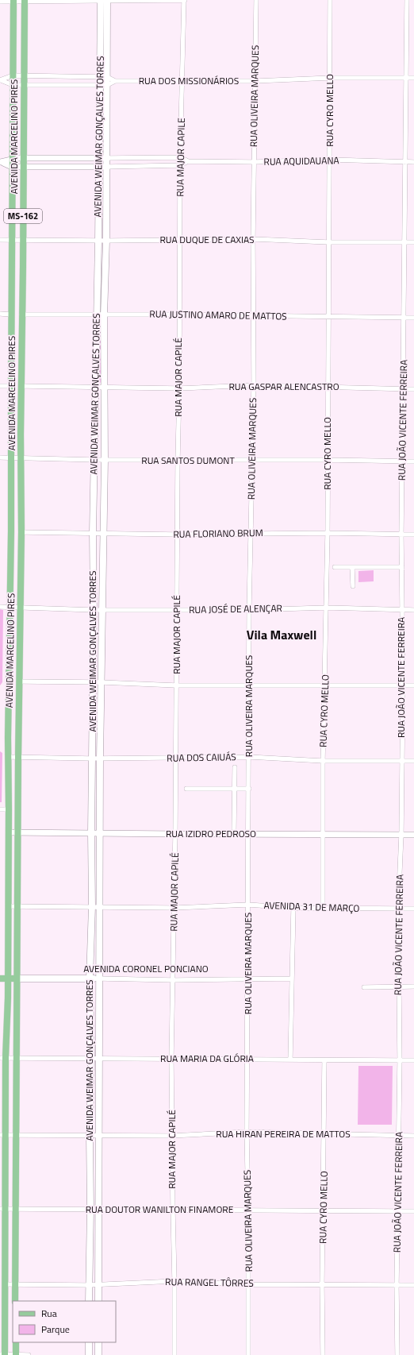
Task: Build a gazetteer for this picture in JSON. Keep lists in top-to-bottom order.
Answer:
{
  "streets": {
    "main road": [
      "AVENIDA MARCELINO PIRES",
      "AVENIDA WEIMAR GONÇALVES TORRES",
      "MS-162",
      "AVENIDA CORONEL PONCIANO"
    ],
    "street": [
      "RUA DOS MISSIONÁRIOS",
      "RUA OLIVEIRA MARQUES",
      "RUA CYRO MELLO",
      "RUA MAJOR CAPILE",
      "RUA AQUIDAUANA",
      "RUA DUQUE DE CAXIAS",
      "RUA JUSTINO AMARO DE MATTOS",
      "RUA MAJOR CAPILÉ",
      "RUA GASPAR ALENCASTRO",
      "RUA JOÃO VICENTE FERREIRA",
      "RUA SANTOS DUMONT",
      "RUA FLORIANO BRUM",
      "RUA JOSÉ DE ALENÇAR",
      "RUA DOS CAIUÁS",
      "RUA IZIDRO PEDROSO",
      "AVENIDA 31 DE MARÇO",
      "RUA MARIA DA GLÓRIA",
      "RUA HIRAN PEREIRA DE MATTOS",
      "RUA DOUTOR WANILTON FINAMORE",
      "RUA RANGEL TÔRRES"
    ]
  },
  "crossings": [
    ["RUA DOS MISSIONÁRIOS", "RUA OLIVEIRA MARQUES"],
    ["RUA DOS MISSIONÁRIOS", "RUA CYRO MELLO"],
    ["RUA DOS MISSIONÁRIOS", "AVENIDA MARCELINO PIRES"],
    ["RUA DOS MISSIONÁRIOS", "AVENIDA WEIMAR GONÇALVES TORRES"],
    ["RUA DOS MISSIONÁRIOS", "RUA MAJOR CAPILE"],
    ["RUA DOS MISSIONÁRIOS", "RUA JOÃO VICENTE FERREIRA"],
    ["RUA OLIVEIRA MARQUES", "RUA AQUIDAUANA"],
    ["RUA OLIVEIRA MARQUES", "RUA DUQUE DE CAXIAS"],
    ["RUA OLIVEIRA MARQUES", "RUA JUSTINO AMARO DE MATTOS"],
    ["RUA OLIVEIRA MARQUES", "RUA GASPAR ALENCASTRO"],
    ["RUA OLIVEIRA MARQUES", "RUA SANTOS DUMONT"],
    ["RUA OLIVEIRA MARQUES", "RUA FLORIANO BRUM"],
    ["RUA OLIVEIRA MARQUES", "RUA JOSÉ DE ALENÇAR"],
    ["RUA OLIVEIRA MARQUES", "RUA DOS CAIUÁS"],
    ["RUA OLIVEIRA MARQUES", "RUA IZIDRO PEDROSO"],
    ["RUA OLIVEIRA MARQUES", "AVENIDA 31 DE MARÇO"],
    ["RUA OLIVEIRA MARQUES", "AVENIDA CORONEL PONCIANO"],
    ["RUA OLIVEIRA MARQUES", "RUA MARIA DA GLÓRIA"],
    ["RUA OLIVEIRA MARQUES", "RUA HIRAN PEREIRA DE MATTOS"],
    ["RUA OLIVEIRA MARQUES", "RUA DOUTOR WANILTON FINAMORE"],
    ["RUA OLIVEIRA MARQUES", "RUA RANGEL TÔRRES"],
    ["RUA CYRO MELLO", "RUA AQUIDAUANA"],
    ["RUA CYRO MELLO", "RUA DUQUE DE CAXIAS"],
    ["RUA CYRO MELLO", "RUA JUSTINO AMARO DE MATTOS"],
    ["RUA CYRO MELLO", "RUA GASPAR ALENCASTRO"],
    ["RUA CYRO MELLO", "RUA SANTOS DUMONT"],
    ["RUA CYRO MELLO", "RUA FLORIANO BRUM"],
    ["RUA CYRO MELLO", "RUA JOSÉ DE ALENÇAR"],
    ["RUA CYRO MELLO", "RUA DOS CAIUÁS"],
    ["RUA CYRO MELLO", "RUA IZIDRO PEDROSO"],
    ["RUA CYRO MELLO", "AVENIDA 31 DE MARÇO"],
    ["RUA CYRO MELLO", "RUA MARIA DA GLÓRIA"],
    ["RUA CYRO MELLO", "RUA HIRAN PEREIRA DE MATTOS"],
    ["RUA CYRO MELLO", "RUA DOUTOR WANILTON FINAMORE"],
    ["RUA CYRO MELLO", "RUA RANGEL TÔRRES"],
    ["AVENIDA MARCELINO PIRES", "RUA AQUIDAUANA"],
    ["AVENIDA MARCELINO PIRES", "RUA DUQUE DE CAXIAS"],
    ["AVENIDA MARCELINO PIRES", "RUA JUSTINO AMARO DE MATTOS"],
    ["AVENIDA MARCELINO PIRES", "RUA GASPAR ALENCASTRO"],
    ["AVENIDA MARCELINO PIRES", "RUA SANTOS DUMONT"],
    ["AVENIDA MARCELINO PIRES", "RUA FLORIANO BRUM"],
    ["AVENIDA MARCELINO PIRES", "RUA JOSÉ DE ALENÇAR"],
    ["AVENIDA MARCELINO PIRES", "RUA DOS CAIUÁS"],
    ["AVENIDA MARCELINO PIRES", "RUA IZIDRO PEDROSO"],
    ["AVENIDA MARCELINO PIRES", "AVENIDA 31 DE MARÇO"],
    ["AVENIDA MARCELINO PIRES", "AVENIDA CORONEL PONCIANO"],
    ["AVENIDA MARCELINO PIRES", "RUA MARIA DA GLÓRIA"],
    ["AVENIDA MARCELINO PIRES", "RUA HIRAN PEREIRA DE MATTOS"],
    ["AVENIDA MARCELINO PIRES", "RUA DOUTOR WANILTON FINAMORE"],
    ["AVENIDA MARCELINO PIRES", "RUA RANGEL TÔRRES"],
    ["AVENIDA WEIMAR GONÇALVES TORRES", "RUA AQUIDAUANA"],
    ["AVENIDA WEIMAR GONÇALVES TORRES", "RUA DUQUE DE CAXIAS"],
    ["AVENIDA WEIMAR GONÇALVES TORRES", "RUA JUSTINO AMARO DE MATTOS"],
    ["AVENIDA WEIMAR GONÇALVES TORRES", "RUA GASPAR ALENCASTRO"],
    ["AVENIDA WEIMAR GONÇALVES TORRES", "RUA SANTOS DUMONT"],
    ["AVENIDA WEIMAR GONÇALVES TORRES", "RUA FLORIANO BRUM"],
    ["AVENIDA WEIMAR GONÇALVES TORRES", "RUA JOSÉ DE ALENÇAR"],
    ["AVENIDA WEIMAR GONÇALVES TORRES", "RUA DOS CAIUÁS"],
    ["AVENIDA WEIMAR GONÇALVES TORRES", "RUA IZIDRO PEDROSO"],
    ["AVENIDA WEIMAR GONÇALVES TORRES", "AVENIDA 31 DE MARÇO"],
    ["AVENIDA WEIMAR GONÇALVES TORRES", "AVENIDA CORONEL PONCIANO"],
    ["AVENIDA WEIMAR GONÇALVES TORRES", "RUA MARIA DA GLÓRIA"],
    ["AVENIDA WEIMAR GONÇALVES TORRES", "RUA HIRAN PEREIRA DE MATTOS"],
    ["AVENIDA WEIMAR GONÇALVES TORRES", "RUA DOUTOR WANILTON FINAMORE"],
    ["AVENIDA WEIMAR GONÇALVES TORRES", "RUA RANGEL TÔRRES"],
    ["RUA MAJOR CAPILE", "RUA AQUIDAUANA"],
    ["RUA MAJOR CAPILE", "RUA DUQUE DE CAXIAS"],
    ["RUA MAJOR CAPILE", "RUA JUSTINO AMARO DE MATTOS"],
    ["RUA MAJOR CAPILE", "RUA MAJOR CAPILÉ"],
    ["RUA AQUIDAUANA", "RUA JOÃO VICENTE FERREIRA"],
    ["RUA DUQUE DE CAXIAS", "RUA JOÃO VICENTE FERREIRA"],
    ["RUA JUSTINO AMARO DE MATTOS", "RUA MAJOR CAPILÉ"],
    ["RUA JUSTINO AMARO DE MATTOS", "RUA JOÃO VICENTE FERREIRA"],
    ["RUA MAJOR CAPILÉ", "RUA GASPAR ALENCASTRO"],
    ["RUA MAJOR CAPILÉ", "RUA SANTOS DUMONT"],
    ["RUA MAJOR CAPILÉ", "RUA FLORIANO BRUM"],
    ["RUA MAJOR CAPILÉ", "RUA JOSÉ DE ALENÇAR"],
    ["RUA MAJOR CAPILÉ", "RUA DOS CAIUÁS"],
    ["RUA MAJOR CAPILÉ", "RUA IZIDRO PEDROSO"],
    ["RUA MAJOR CAPILÉ", "AVENIDA 31 DE MARÇO"],
    ["RUA MAJOR CAPILÉ", "AVENIDA CORONEL PONCIANO"],
    ["RUA MAJOR CAPILÉ", "RUA MARIA DA GLÓRIA"],
    ["RUA MAJOR CAPILÉ", "RUA HIRAN PEREIRA DE MATTOS"],
    ["RUA MAJOR CAPILÉ", "RUA DOUTOR WANILTON FINAMORE"],
    ["RUA MAJOR CAPILÉ", "RUA RANGEL TÔRRES"],
    ["RUA GASPAR ALENCASTRO", "RUA JOÃO VICENTE FERREIRA"],
    ["RUA JOÃO VICENTE FERREIRA", "RUA SANTOS DUMONT"],
    ["RUA JOÃO VICENTE FERREIRA", "RUA FLORIANO BRUM"],
    ["RUA JOÃO VICENTE FERREIRA", "RUA JOSÉ DE ALENÇAR"],
    ["RUA JOÃO VICENTE FERREIRA", "RUA DOS CAIUÁS"],
    ["RUA JOÃO VICENTE FERREIRA", "RUA IZIDRO PEDROSO"],
    ["RUA JOÃO VICENTE FERREIRA", "AVENIDA 31 DE MARÇO"],
    ["RUA JOÃO VICENTE FERREIRA", "RUA MARIA DA GLÓRIA"],
    ["RUA JOÃO VICENTE FERREIRA", "RUA HIRAN PEREIRA DE MATTOS"],
    ["RUA JOÃO VICENTE FERREIRA", "RUA DOUTOR WANILTON FINAMORE"],
    ["RUA JOÃO VICENTE FERREIRA", "RUA RANGEL TÔRRES"]
  ],
  "districts": ["Vila Maxwell"],
  "legend": ["Rua", "Parque"]
}
